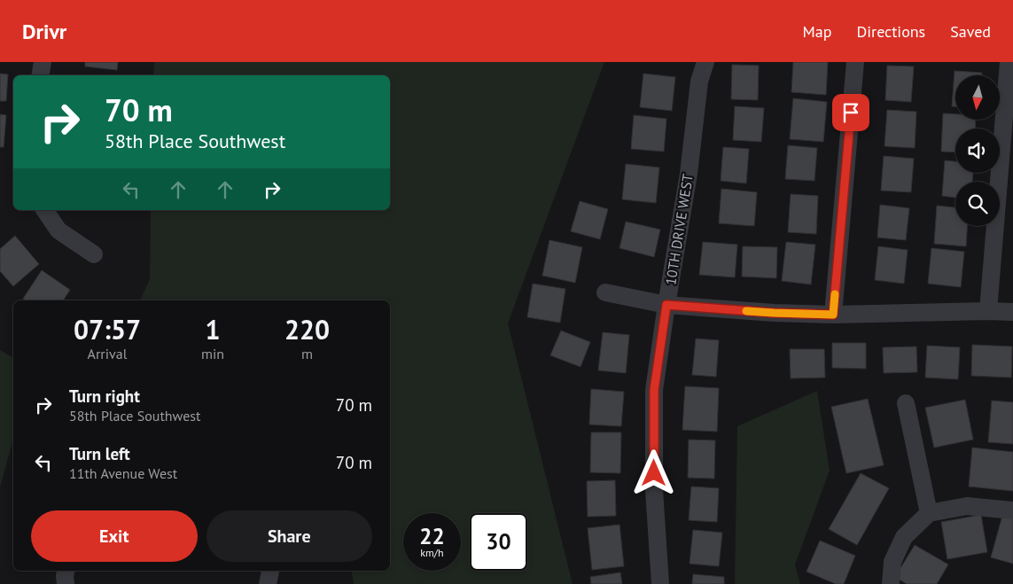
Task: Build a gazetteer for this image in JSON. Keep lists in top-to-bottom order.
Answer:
{
  "streets": {
    "street": ["10TH DRIVE WEST"]
  },
  "north": "bottom",
  "page": {
    "header": "Drivr",
    "nav": ["Map", "Directions", "Saved"],
    "turn": ["70 m", "58th Place Southwest"],
    "eta": [
      "07:57",
      "Arrival",
      "1",
      "min",
      "220",
      "m"
    ],
    "list": [
      {
        "name": "Turn right",
        "note": "58th Place Southwest",
        "value": "70 m"
      },
      {
        "name": "Turn left",
        "note": "11th Avenue West",
        "value": "70 m"
      }
    ],
    "buttons": ["Exit", "Share"],
    "speed": "22 km/h",
    "limit": "30"
  }
}
